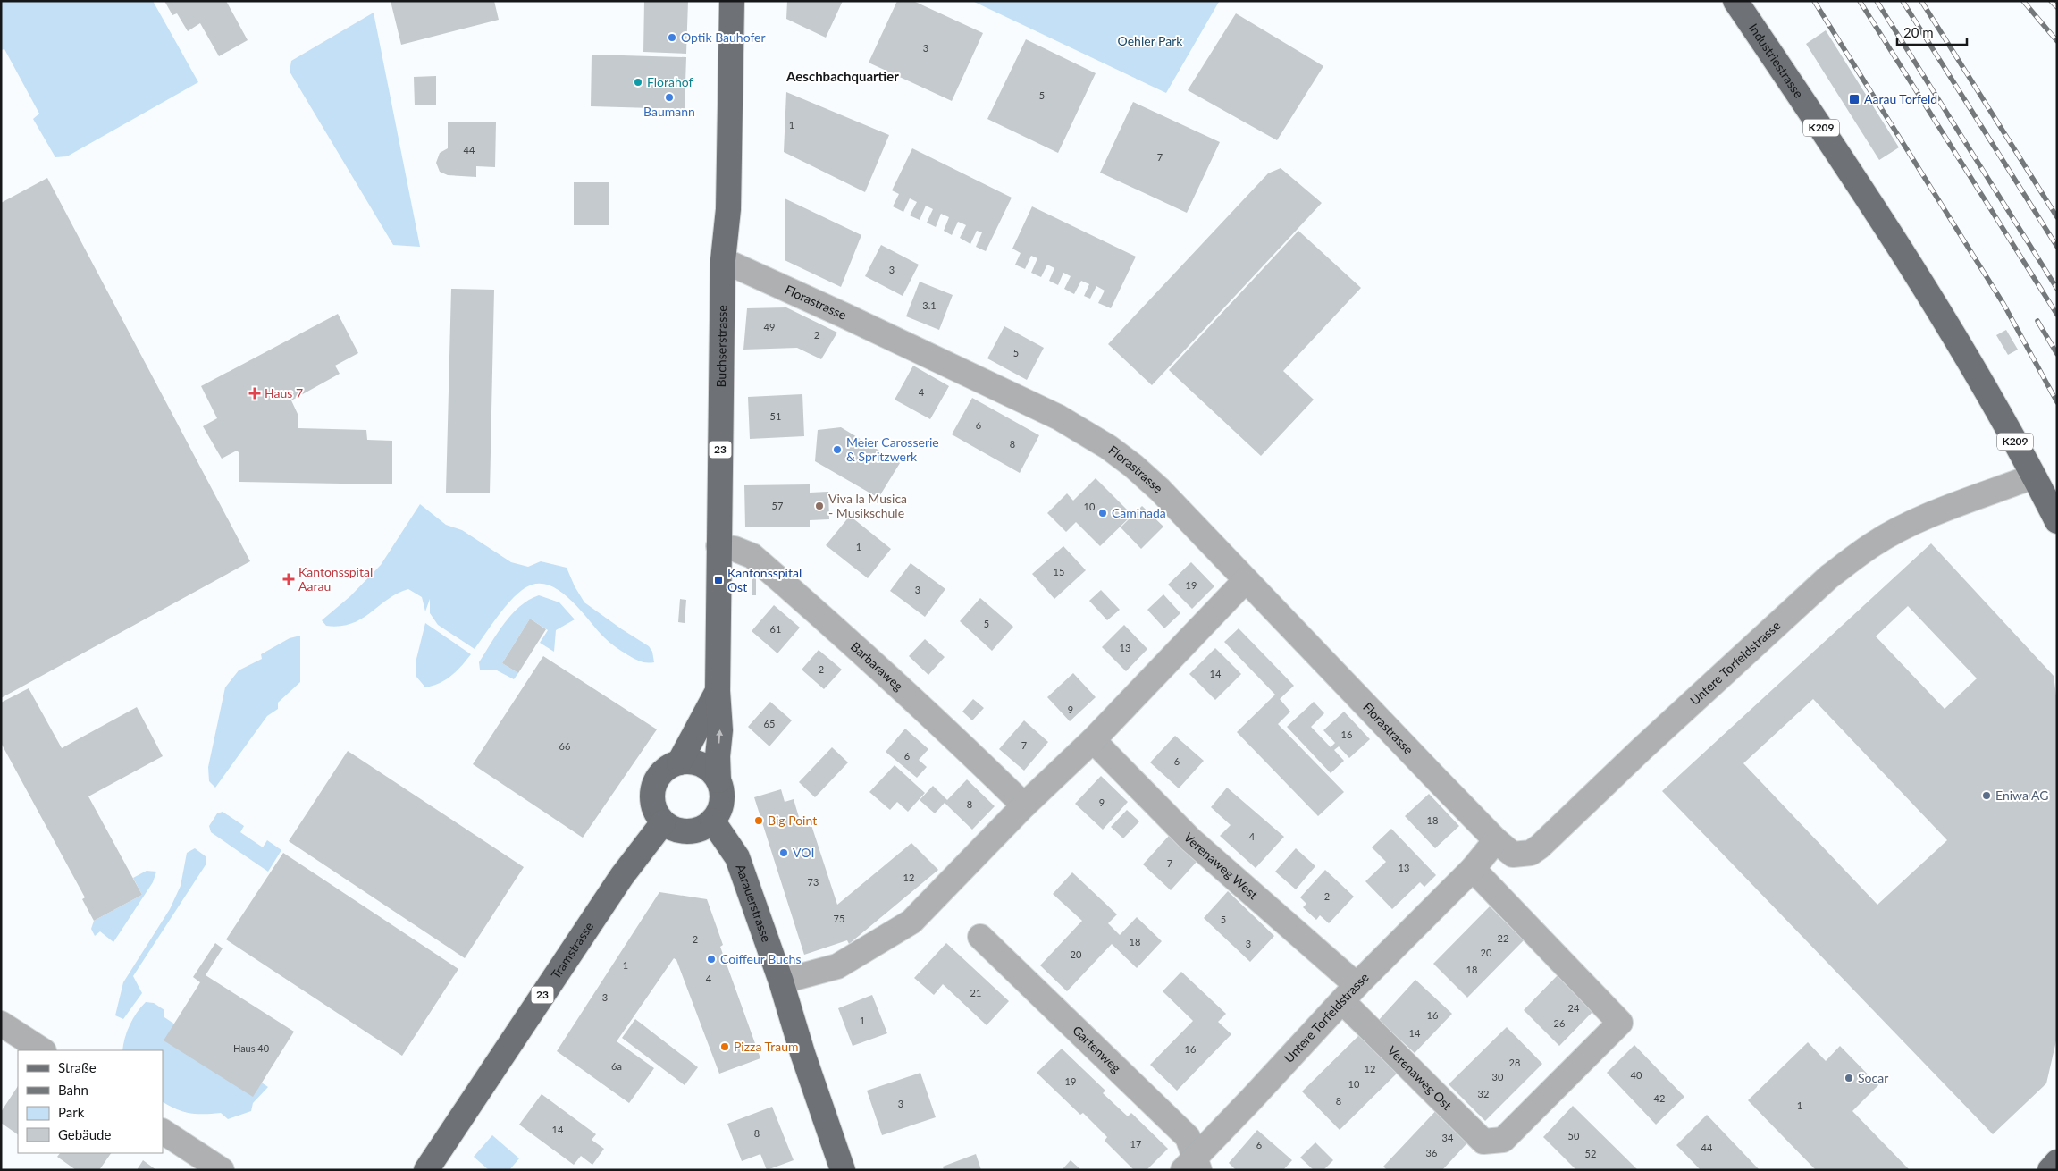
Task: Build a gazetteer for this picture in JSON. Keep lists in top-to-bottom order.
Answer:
{
  "streets": {
    "main road": [
      "Industriestrasse",
      "K209",
      "Buchserstrasse",
      "23",
      "Aarauerstrasse",
      "Tramstrasse"
    ],
    "street": [
      "Florastrasse",
      "Untere Torfeldstrasse",
      "Barbaraweg",
      "Verenaweg West",
      "Gartenweg",
      "Verenaweg Ost"
    ]
  },
  "crossings": [
    ["Industriestrasse", "K209"],
    ["Industriestrasse", "Untere Torfeldstrasse"],
    ["K209", "Untere Torfeldstrasse"],
    ["Florastrasse", "Buchserstrasse"],
    ["Florastrasse", "Untere Torfeldstrasse"],
    ["Buchserstrasse", "23"],
    ["Buchserstrasse", "Barbaraweg"],
    ["Buchserstrasse", "Aarauerstrasse"],
    ["Buchserstrasse", "Tramstrasse"],
    ["23", "Aarauerstrasse"],
    ["23", "Tramstrasse"],
    ["Untere Torfeldstrasse", "Verenaweg West"],
    ["Untere Torfeldstrasse", "Gartenweg"],
    ["Untere Torfeldstrasse", "Verenaweg Ost"],
    ["Verenaweg West", "Verenaweg Ost"],
    ["Aarauerstrasse", "Tramstrasse"]
  ],
  "districts": ["Aeschbachquartier"],
  "parks": ["Oehler Park"],
  "places": {
    "other": [
      "Optik Bauhofer",
      "Florahof",
      "Baumann",
      "Meier Carosserie & Spritzwerk",
      "Viva la Musica - Musikschule",
      "Caminada",
      "Eniwa AG",
      "Big Point",
      "VOI",
      "Coiffeur Buchs",
      "Pizza Traum",
      "Socar"
    ],
    "transit": ["Aarau Torfeld", "Kantonsspital Ost"],
    "health": ["Haus 7", "Kantonsspital Aarau"]
  },
  "house_numbers": [
    "3",
    "5",
    "1",
    "44",
    "7",
    "3",
    "3.1",
    "49",
    "2",
    "5",
    "4",
    "51",
    "6",
    "8",
    "57",
    "10",
    "1",
    "15",
    "19",
    "3",
    "5",
    "61",
    "13",
    "2",
    "14",
    "9",
    "65",
    "16",
    "7",
    "66",
    "6",
    "6",
    "9",
    "8",
    "18",
    "4",
    "7",
    "13",
    "12",
    "73",
    "2",
    "75",
    "5",
    "22",
    "2",
    "18",
    "3",
    "20",
    "20",
    "1",
    "18",
    "4",
    "21",
    "3",
    "24",
    "16",
    "1",
    "26",
    "14",
    "Haus 40",
    "16",
    "28",
    "6a",
    "12",
    "40",
    "30",
    "19",
    "10",
    "32",
    "42",
    "8",
    "3",
    "1",
    "14",
    "8",
    "50",
    "34",
    "17",
    "6",
    "44",
    "36",
    "52"
  ],
  "legend": [
    "Straße",
    "Bahn",
    "Park",
    "Gebäude"
  ],
  "scale_bar": "20 m"
}
